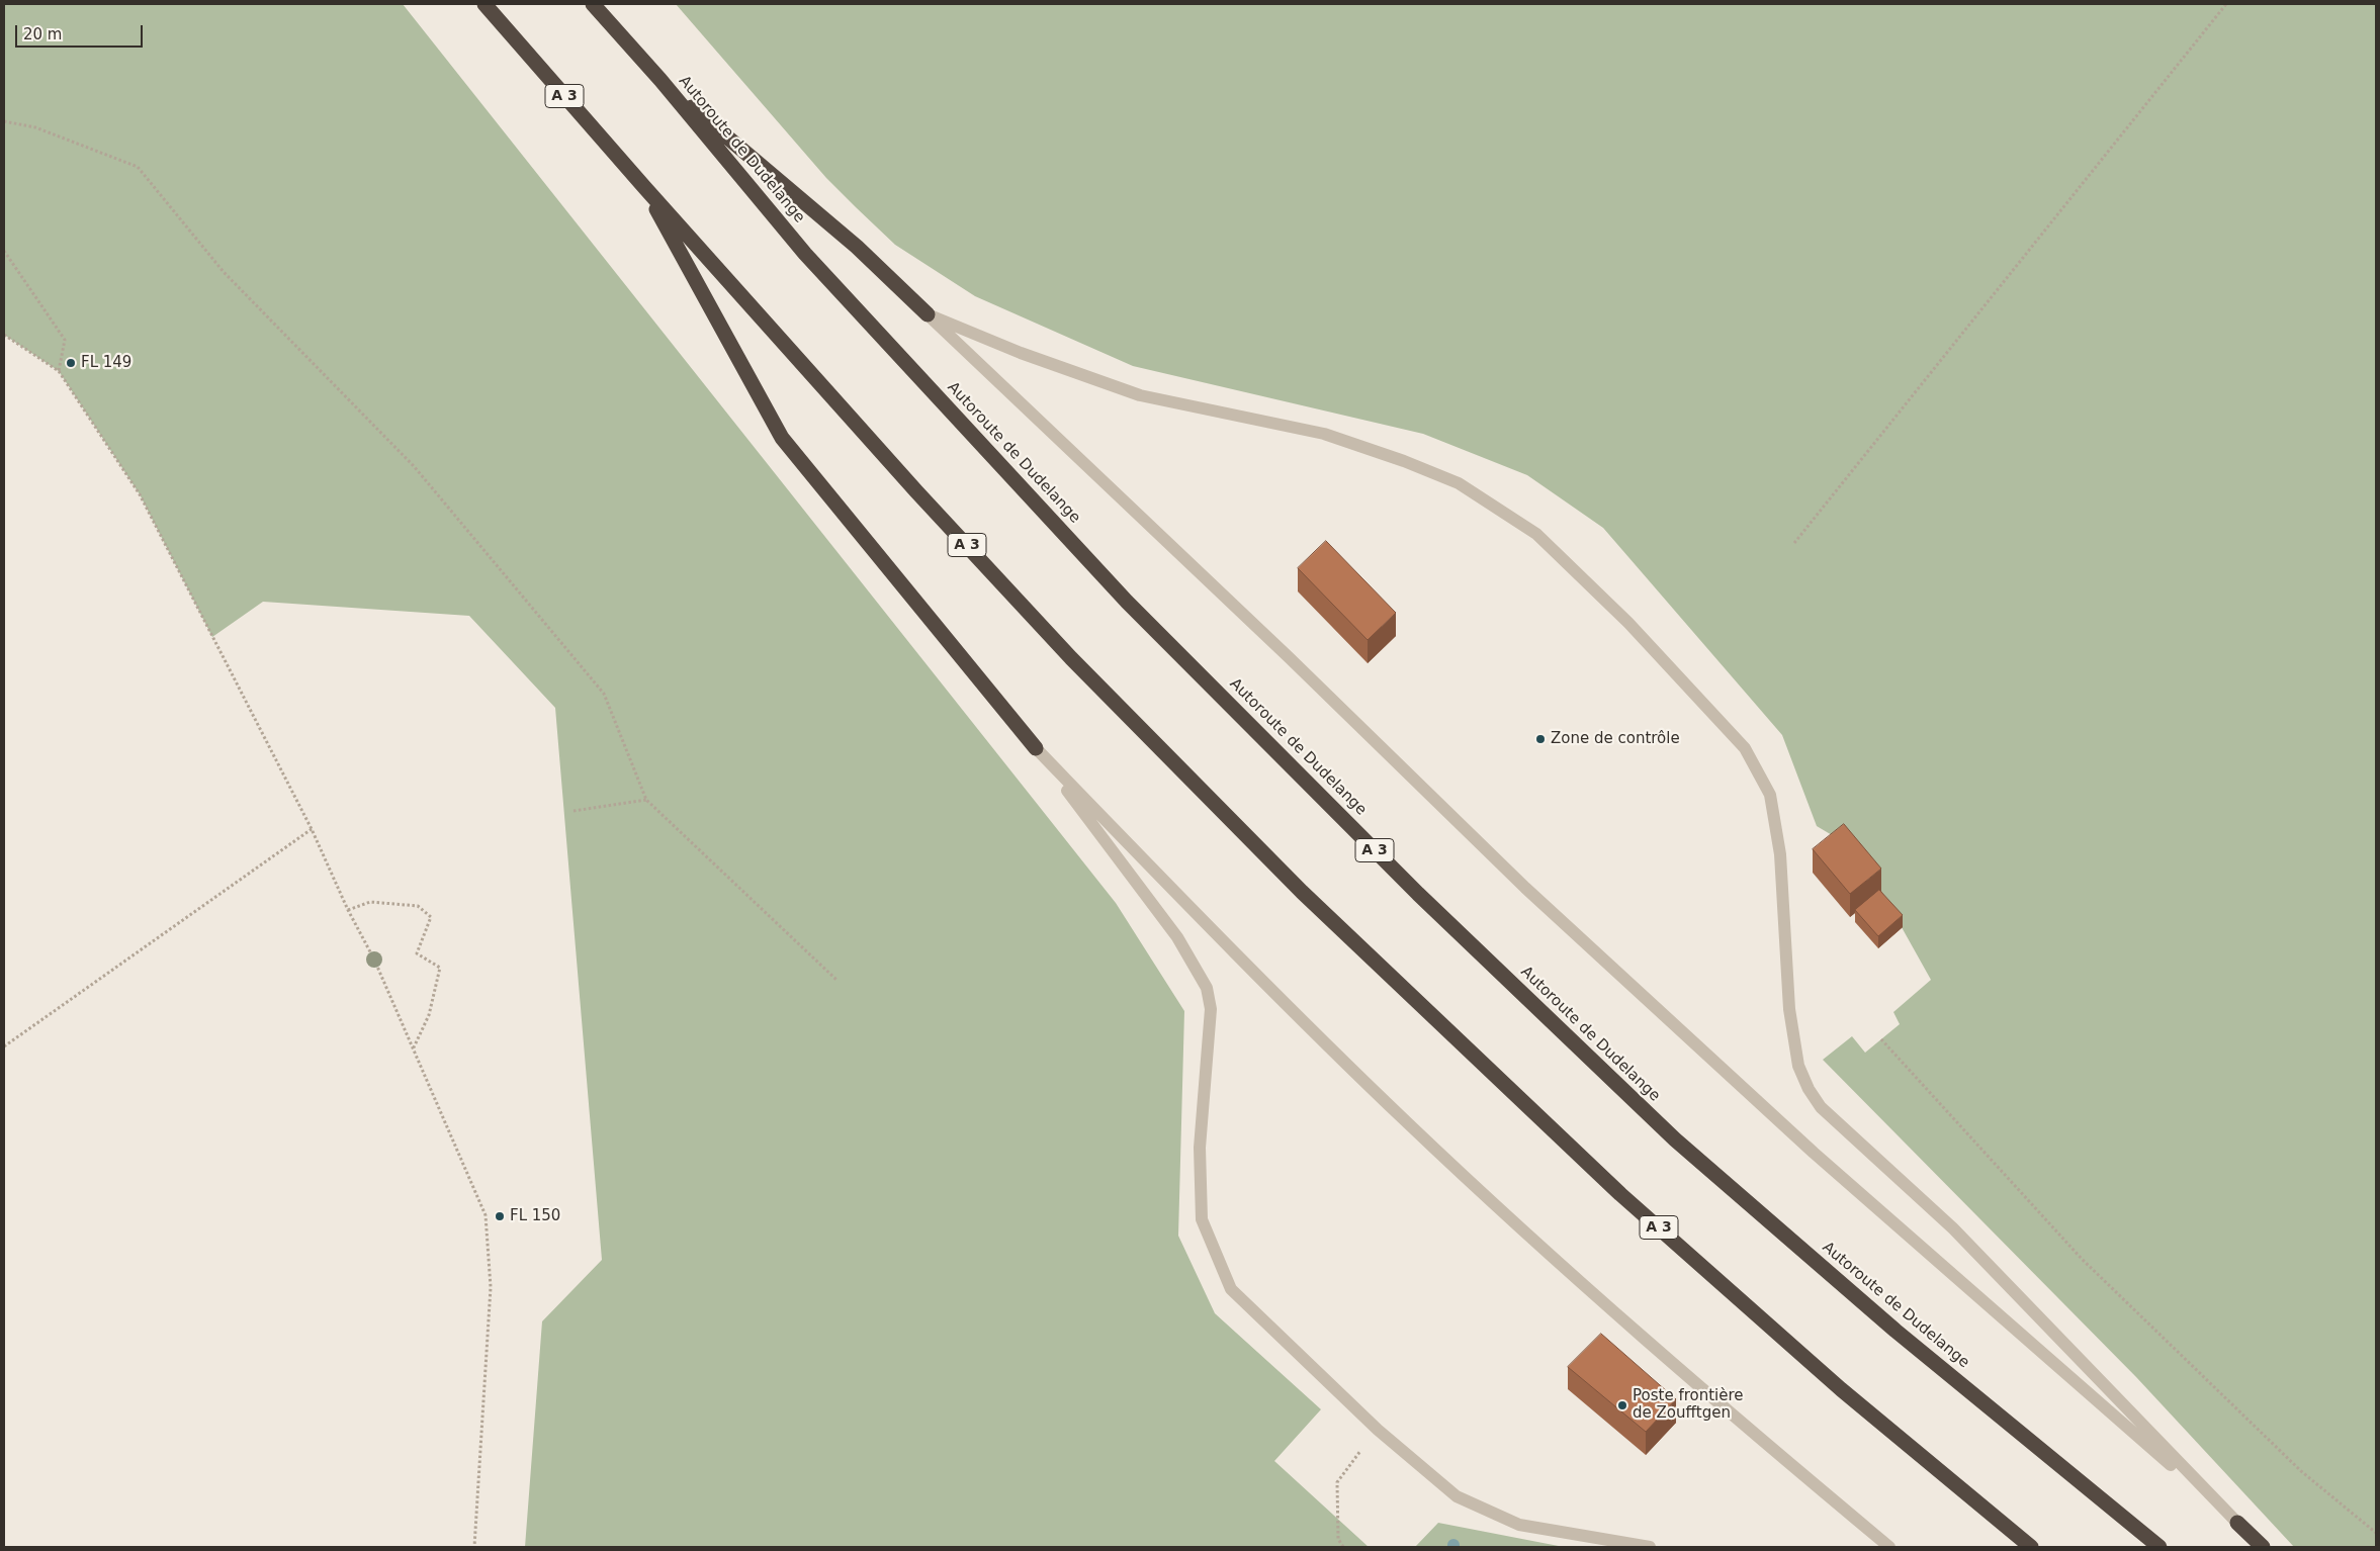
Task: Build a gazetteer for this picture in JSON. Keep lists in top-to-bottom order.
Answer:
{
  "streets": {
    "highway": ["A 3", "Autoroute de Dudelange"]
  },
  "places": [
    "FL 149",
    "Zone de contrôle",
    "FL 150",
    "Poste frontière de Zoufftgen"
  ],
  "scale_bar": "20 m"
}
